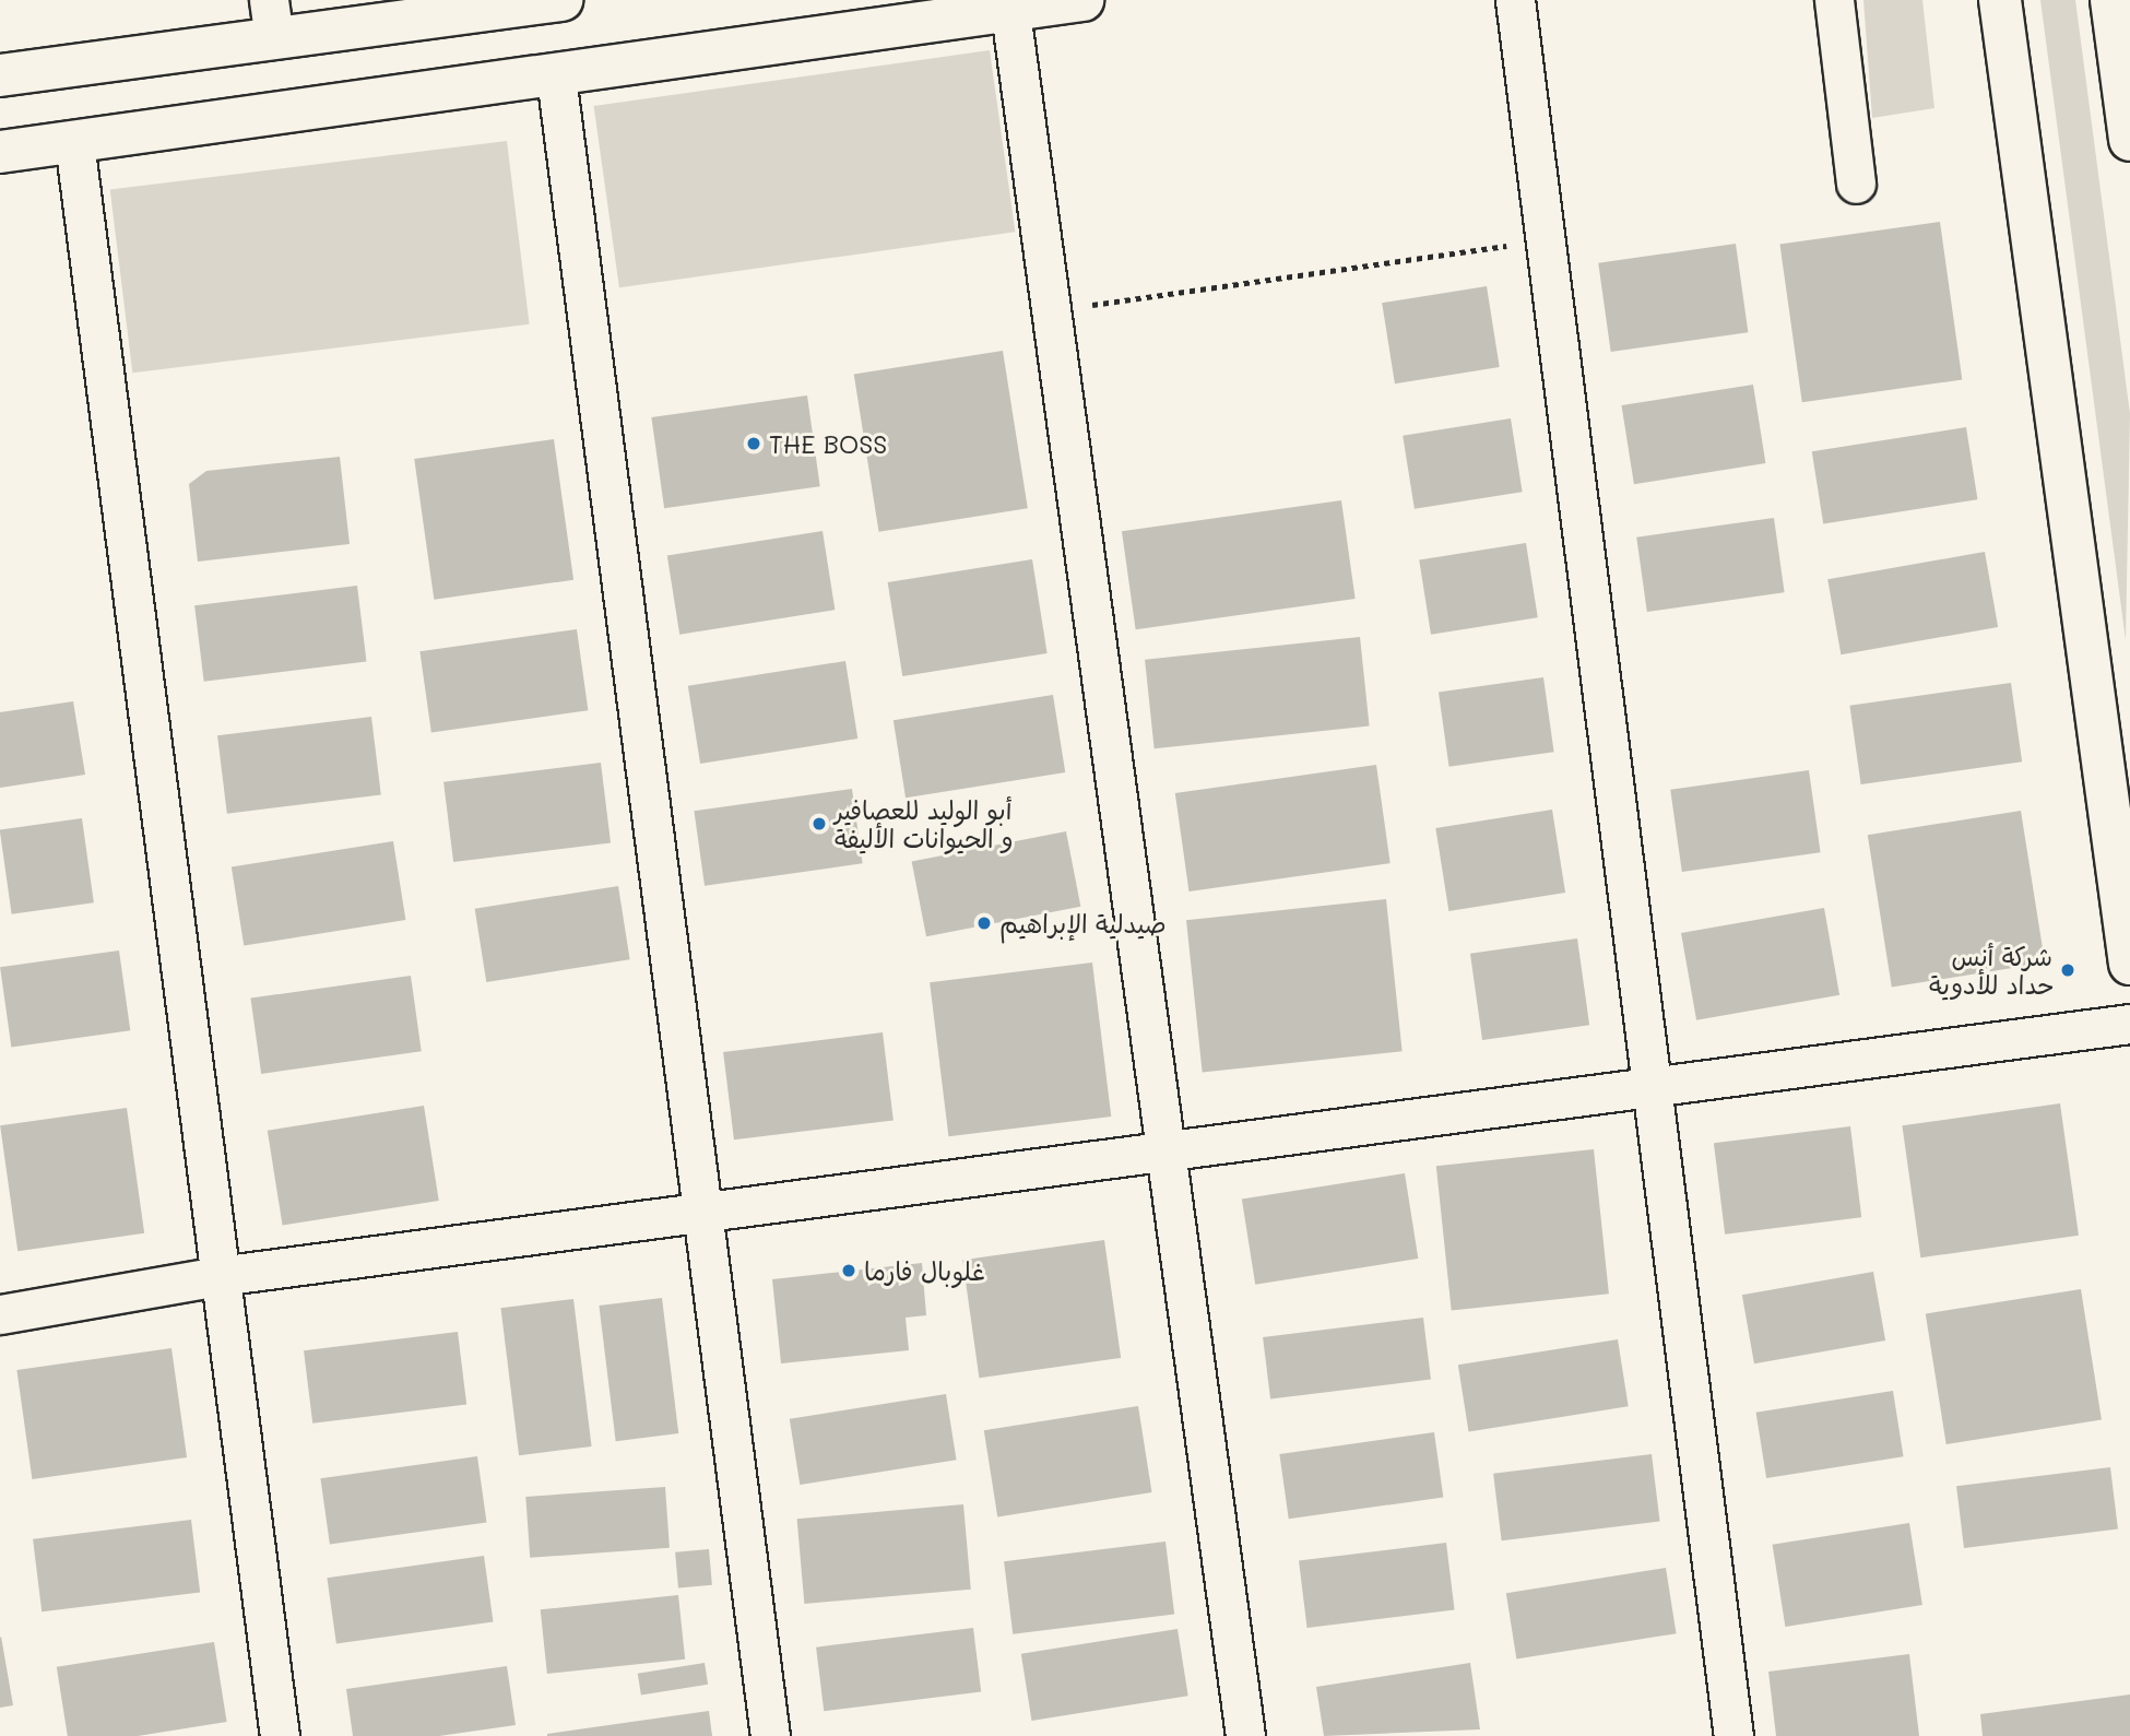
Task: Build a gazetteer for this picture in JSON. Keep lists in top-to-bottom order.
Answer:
{
  "places": [
    "THE BOSS",
    "أبو الوليد للعصافير و الحيوانات الأليفة",
    "صيدلية الإبراهيم",
    "شركة أنس حداد للأدوية",
    "غلوبال فارما"
  ]
}
